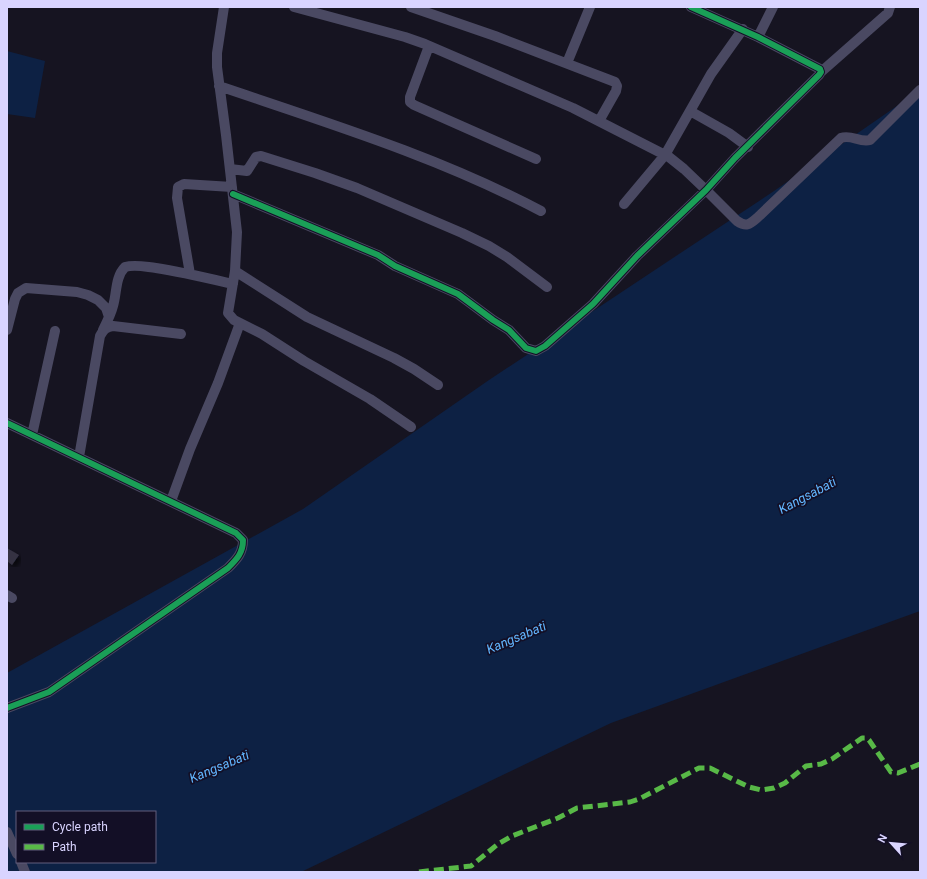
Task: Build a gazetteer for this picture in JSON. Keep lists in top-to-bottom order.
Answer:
{
  "water": ["Kangsabati"],
  "legend": ["Cycle path", "Path"],
  "north": "top left"
}
